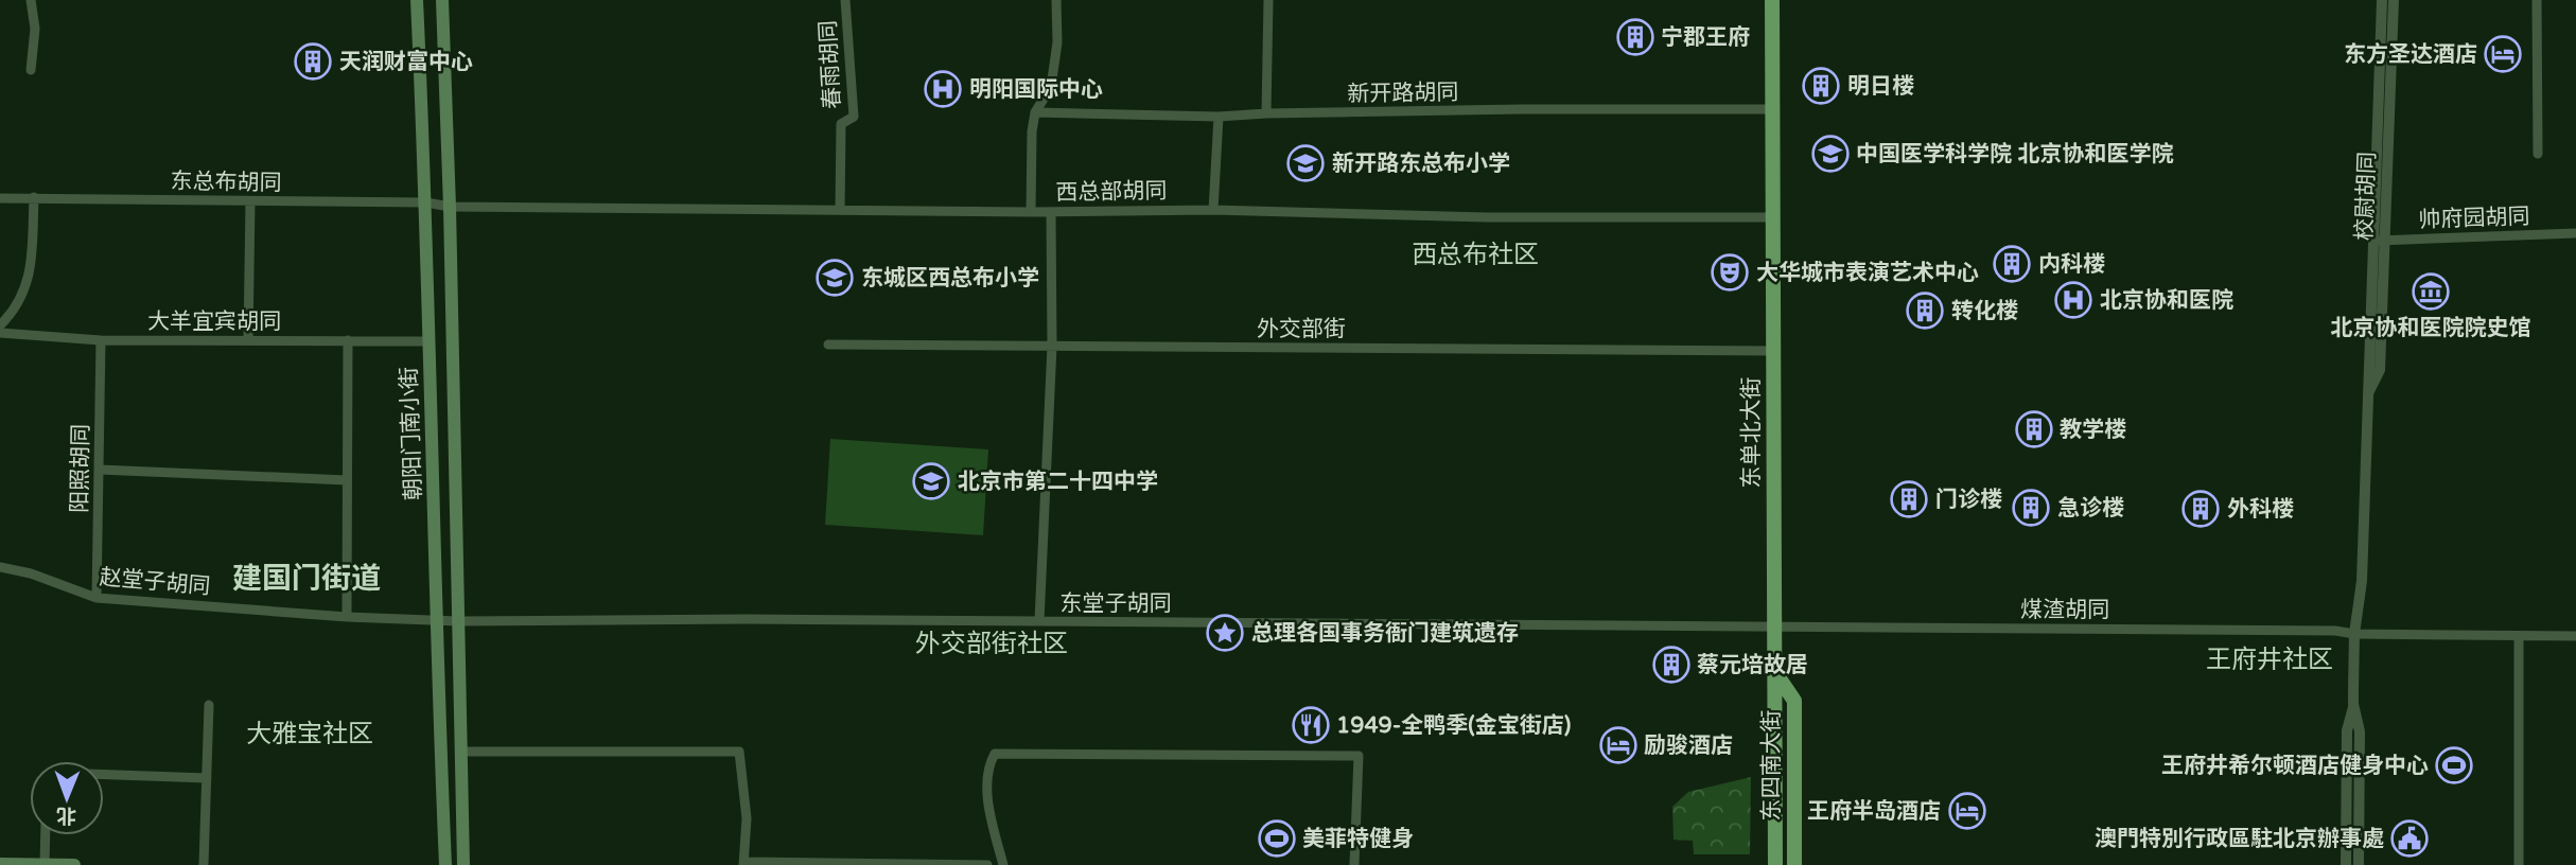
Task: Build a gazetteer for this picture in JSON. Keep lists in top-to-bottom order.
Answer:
{
  "streets": {
    "main road": ["东单北大街", "朝阳门南小街", "东四南大街"],
    "street": [
      "春雨胡同",
      "新开路胡同",
      "东总布胡同",
      "西总部胡同",
      "校尉胡同",
      "帅府园胡同",
      "大羊宜宾胡同",
      "外交部街",
      "阳照胡同",
      "赵堂子胡同",
      "东堂子胡同",
      "煤渣胡同"
    ]
  },
  "crossings": [
    ["春雨胡同", "西总部胡同"],
    ["新开路胡同", "东单北大街"],
    ["东总布胡同", "西总部胡同"],
    ["东总布胡同", "朝阳门南小街"],
    ["西总部胡同", "东单北大街"],
    ["西总部胡同", "朝阳门南小街"],
    ["校尉胡同", "帅府园胡同"],
    ["校尉胡同", "煤渣胡同"],
    ["大羊宜宾胡同", "朝阳门南小街"],
    ["大羊宜宾胡同", "阳照胡同"],
    ["外交部街", "东单北大街"],
    ["东单北大街", "东堂子胡同"],
    ["东单北大街", "煤渣胡同"],
    ["东单北大街", "东四南大街"],
    ["朝阳门南小街", "赵堂子胡同"],
    ["朝阳门南小街", "东堂子胡同"],
    ["阳照胡同", "赵堂子胡同"],
    ["赵堂子胡同", "东堂子胡同"],
    ["东堂子胡同", "煤渣胡同"]
  ],
  "districts": [
    "西总布社区",
    "建国门街道",
    "外交部街社区",
    "王府井社区",
    "大雅宝社区"
  ],
  "places": {
    "building": [
      "宁郡王府",
      "天润财富中心",
      "明日楼",
      "内科楼",
      "转化楼",
      "教学楼",
      "门诊楼",
      "急诊楼",
      "外科楼",
      "蔡元培故居"
    ],
    "hotel": ["东方圣达酒店", "励骏酒店", "王府半岛酒店"],
    "hospital": ["明阳国际中心", "北京协和医院"],
    "school or university": [
      "中国医学科学院 北京协和医学院",
      "新开路东总布小学",
      "东城区西总布小学",
      "北京市第二十四中学"
    ],
    "theatre": ["大华城市表演艺术中心"],
    "museum": ["北京协和医院院史馆"],
    "place": ["总理各国事务衙门建筑遗存"],
    "restaurant": ["1949-全鸭季(金宝街店)"],
    "sports": ["王府井希尔顿酒店健身中心", "美菲特健身"],
    "public building": ["澳門特別行政區駐北京辦事處"]
  },
  "north": "bottom"
}
